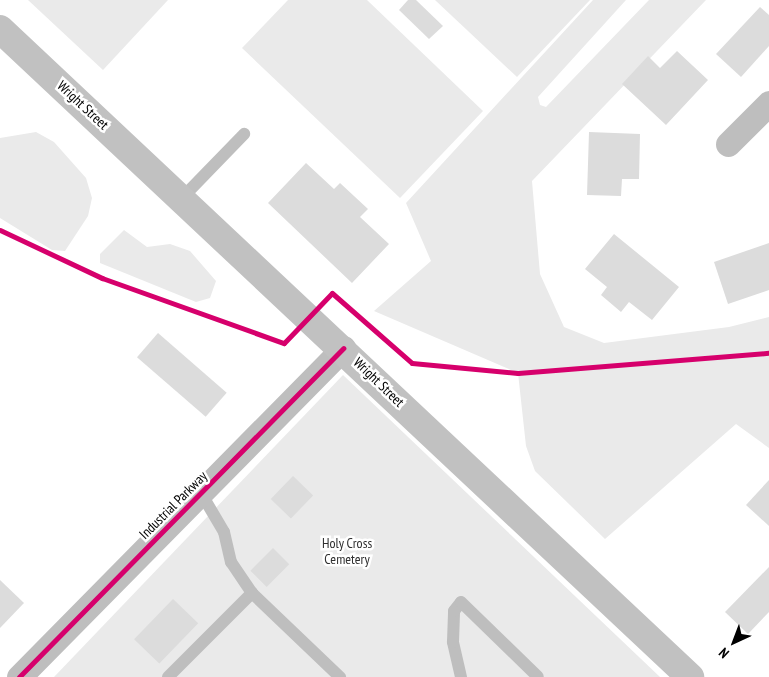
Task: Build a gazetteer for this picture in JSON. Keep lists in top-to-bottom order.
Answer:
{
  "streets": {
    "main road": ["Wright Street"],
    "street": ["Industrial Parkway"]
  },
  "crossings": [
    ["Wright Street", "Industrial Parkway"]
  ],
  "parks": ["Holy Cross Cemetery"],
  "north": "bottom left"
}
